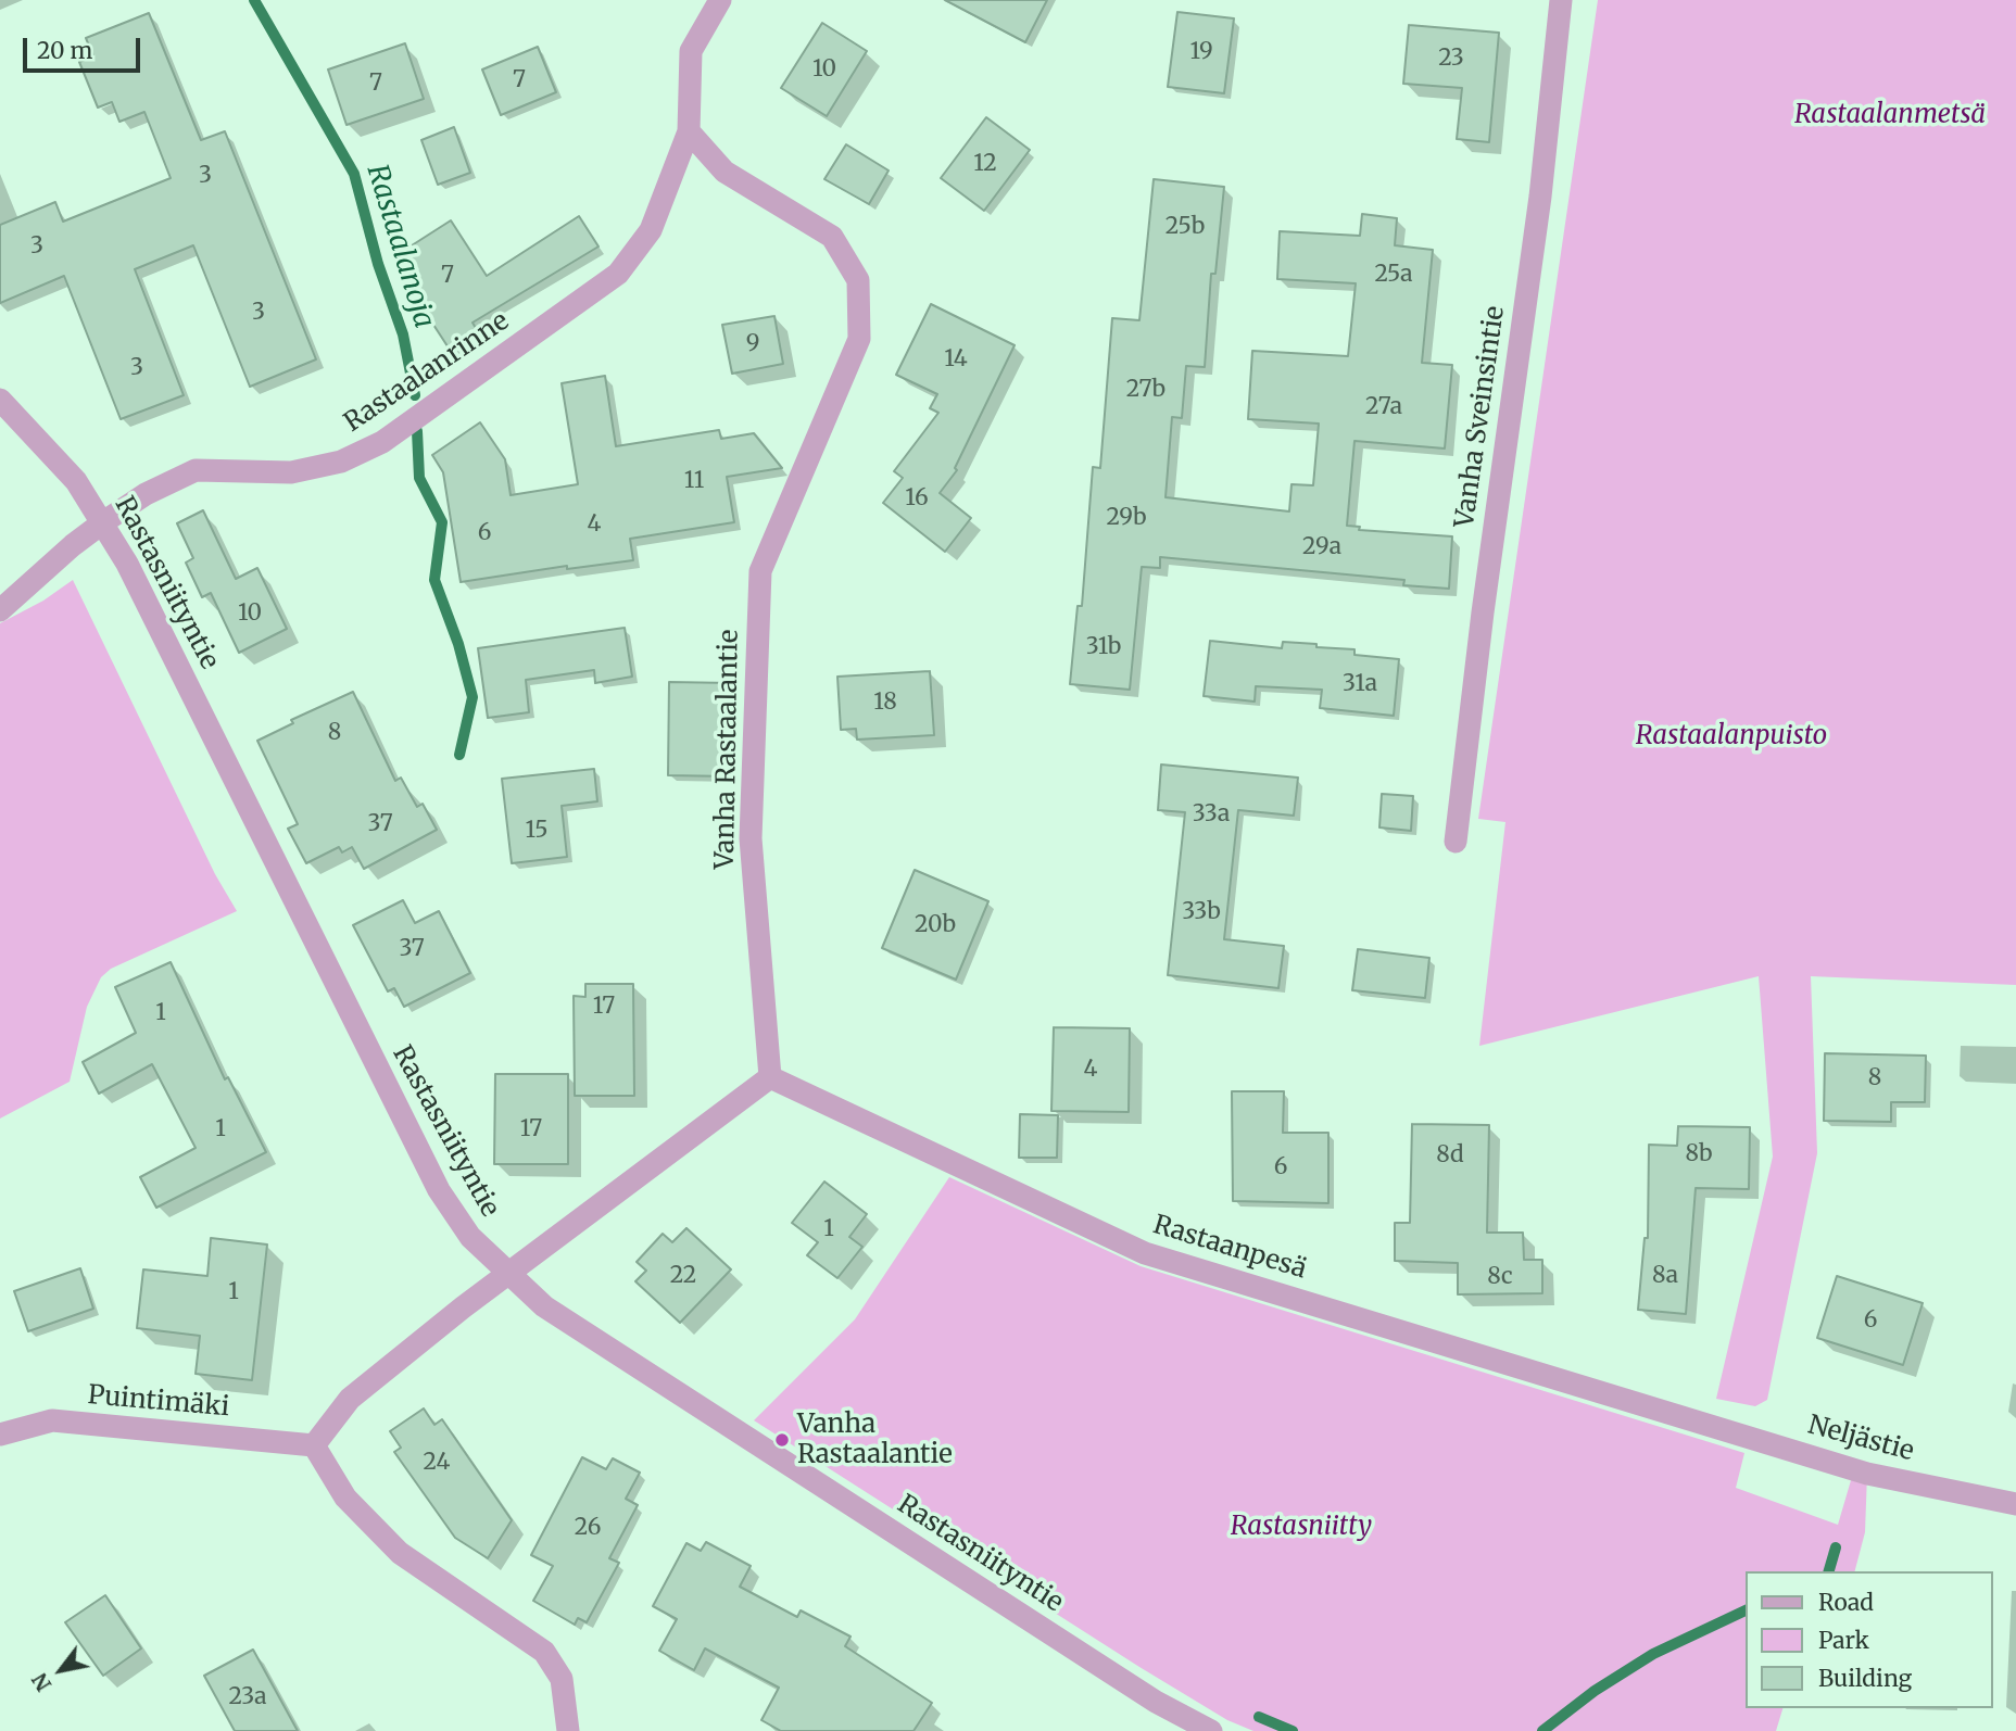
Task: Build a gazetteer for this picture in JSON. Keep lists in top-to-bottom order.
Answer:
{
  "streets": {
    "street": [
      "Rastaalanrinne",
      "Vanha Sveinsintie",
      "Rastasniityntie",
      "Vanha Rastaalantie",
      "Rastaanpesä",
      "Puintimäki",
      "Neljästie"
    ]
  },
  "crossings": [
    ["Rastaalanrinne", "Rastasniityntie"],
    ["Rastaalanrinne", "Vanha Rastaalantie"],
    ["Vanha Rastaalantie", "Rastaanpesä"],
    ["Rastaanpesä", "Neljästie"]
  ],
  "water": ["Rastaalanoja"],
  "parks": ["Rastaalanmetsä", "Rastaalanpuisto", "Rastasniitty"],
  "places": ["Vanha Rastaalantie"],
  "house_numbers": [
    "19",
    "23",
    "10",
    "7",
    "7",
    "12",
    "3",
    "25b",
    "3",
    "25a",
    "7",
    "3",
    "9",
    "14",
    "3",
    "27b",
    "27a",
    "11",
    "16",
    "29b",
    "4",
    "6",
    "29a",
    "10",
    "31b",
    "31a",
    "18",
    "8",
    "33a",
    "37",
    "15",
    "33b",
    "20b",
    "37",
    "17",
    "1",
    "4",
    "8",
    "1",
    "17",
    "8b",
    "8d",
    "6",
    "1",
    "22",
    "8a",
    "8c",
    "1",
    "6",
    "24",
    "26",
    "23a"
  ],
  "legend": ["Road", "Park", "Building"],
  "scale_bar": "20 m",
  "north": "bottom left"
}
